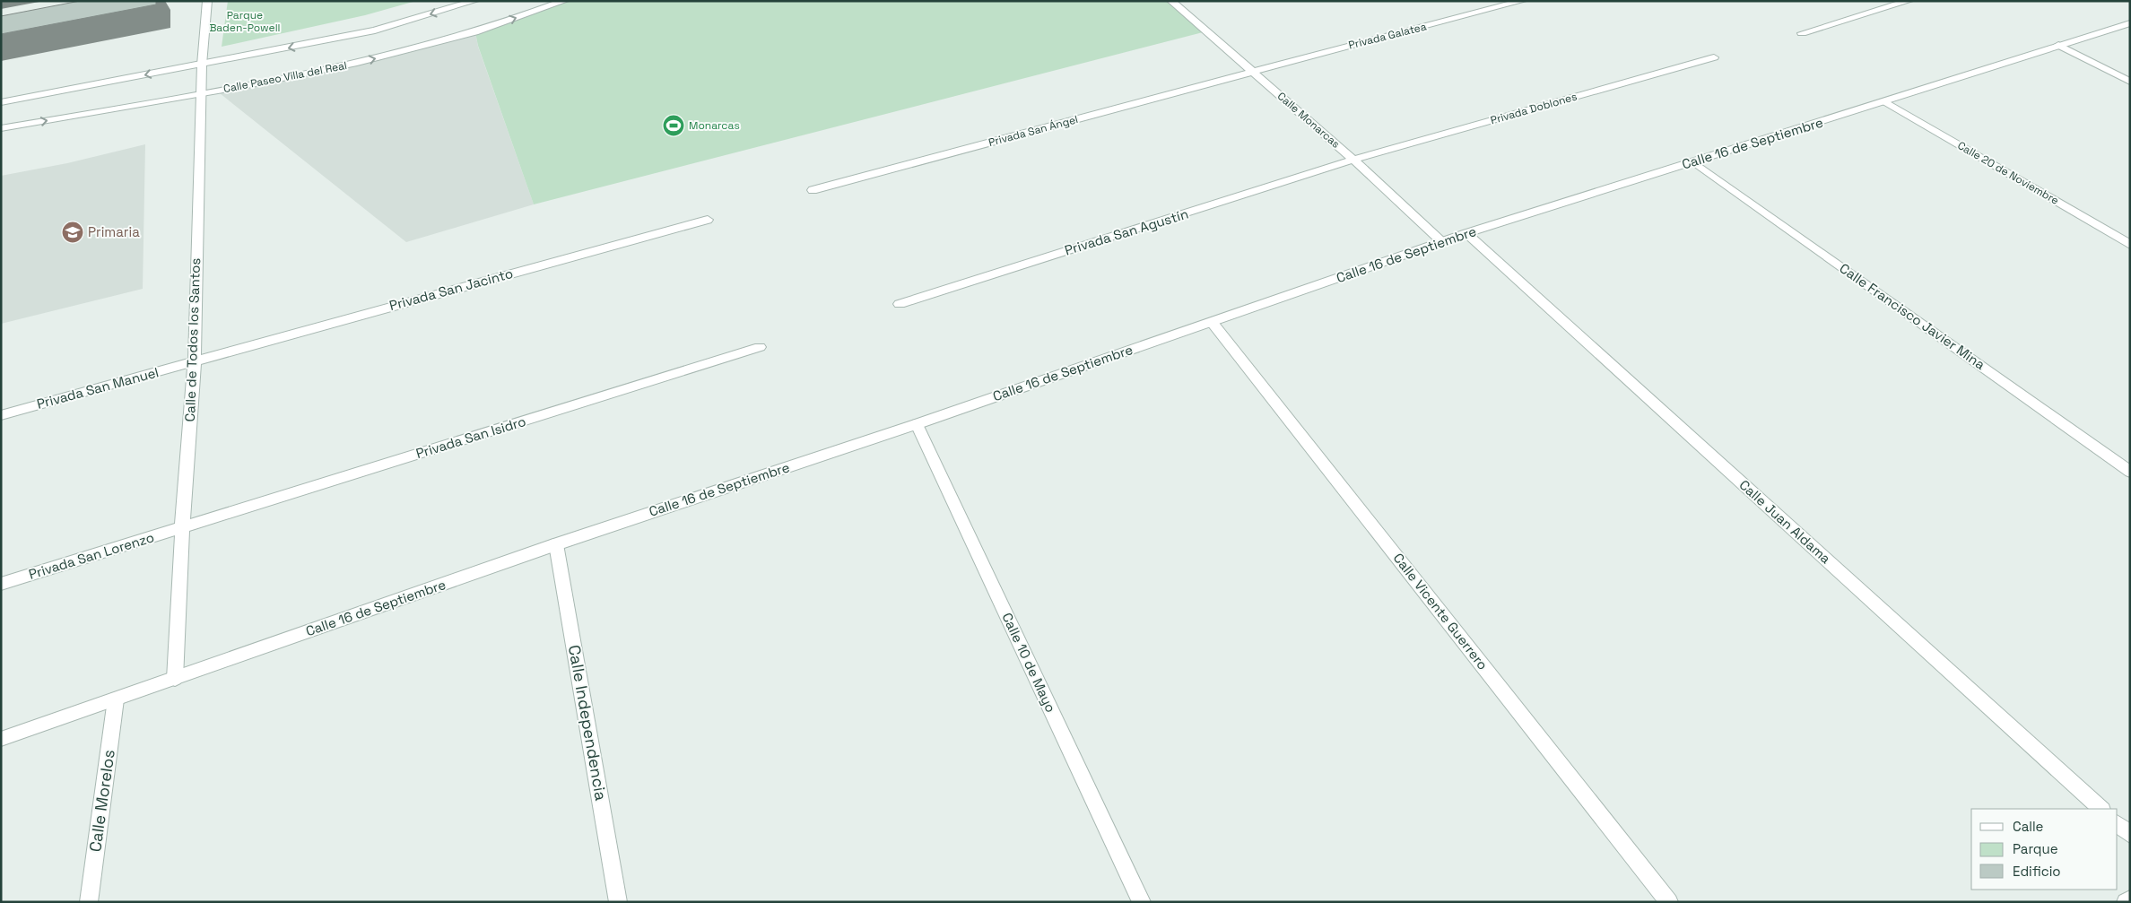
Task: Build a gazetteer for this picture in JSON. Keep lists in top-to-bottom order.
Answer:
{
  "streets": {
    "street": [
      "Privada Galatea",
      "Calle Paseo Villa del Real",
      "Privada Doblones",
      "Calle Monarcas",
      "Privada San Ángel",
      "Calle 16 de Septiembre",
      "Calle 20 de Noviembre",
      "Privada San Agustín",
      "Privada San Jacinto",
      "Calle Francisco Javier Mina",
      "Calle de Todos los Santos",
      "Privada San Manuel",
      "Privada San Isidro",
      "Calle Juan Aldama",
      "Privada San Lorenzo",
      "Calle Vicente Guerrero",
      "Calle 10 de Mayo",
      "Calle Independencia",
      "Calle Morelos"
    ]
  },
  "crossings": [
    ["Privada Galatea", "Calle Monarcas"],
    ["Privada Galatea", "Privada San Ángel"],
    ["Calle Paseo Villa del Real", "Calle de Todos los Santos"],
    ["Privada Doblones", "Calle Monarcas"],
    ["Privada Doblones", "Privada San Agustín"],
    ["Calle Monarcas", "Privada San Ángel"],
    ["Calle Monarcas", "Calle 16 de Septiembre"],
    ["Calle Monarcas", "Privada San Agustín"],
    ["Calle 16 de Septiembre", "Calle 20 de Noviembre"],
    ["Calle 16 de Septiembre", "Calle Francisco Javier Mina"],
    ["Calle 16 de Septiembre", "Calle de Todos los Santos"],
    ["Calle 16 de Septiembre", "Calle Juan Aldama"],
    ["Calle 16 de Septiembre", "Calle Vicente Guerrero"],
    ["Calle 16 de Septiembre", "Calle 10 de Mayo"],
    ["Calle 16 de Septiembre", "Calle Independencia"],
    ["Calle 16 de Septiembre", "Calle Morelos"],
    ["Privada San Jacinto", "Calle de Todos los Santos"],
    ["Privada San Jacinto", "Privada San Manuel"],
    ["Calle de Todos los Santos", "Privada San Manuel"],
    ["Calle de Todos los Santos", "Privada San Isidro"],
    ["Calle de Todos los Santos", "Privada San Lorenzo"],
    ["Privada San Isidro", "Privada San Lorenzo"]
  ],
  "parks": ["Parque Baden-Powell"],
  "places": {
    "sports": ["Monarcas"],
    "school or university": ["Primaria"]
  },
  "legend": ["Calle", "Parque", "Edificio"]
}
